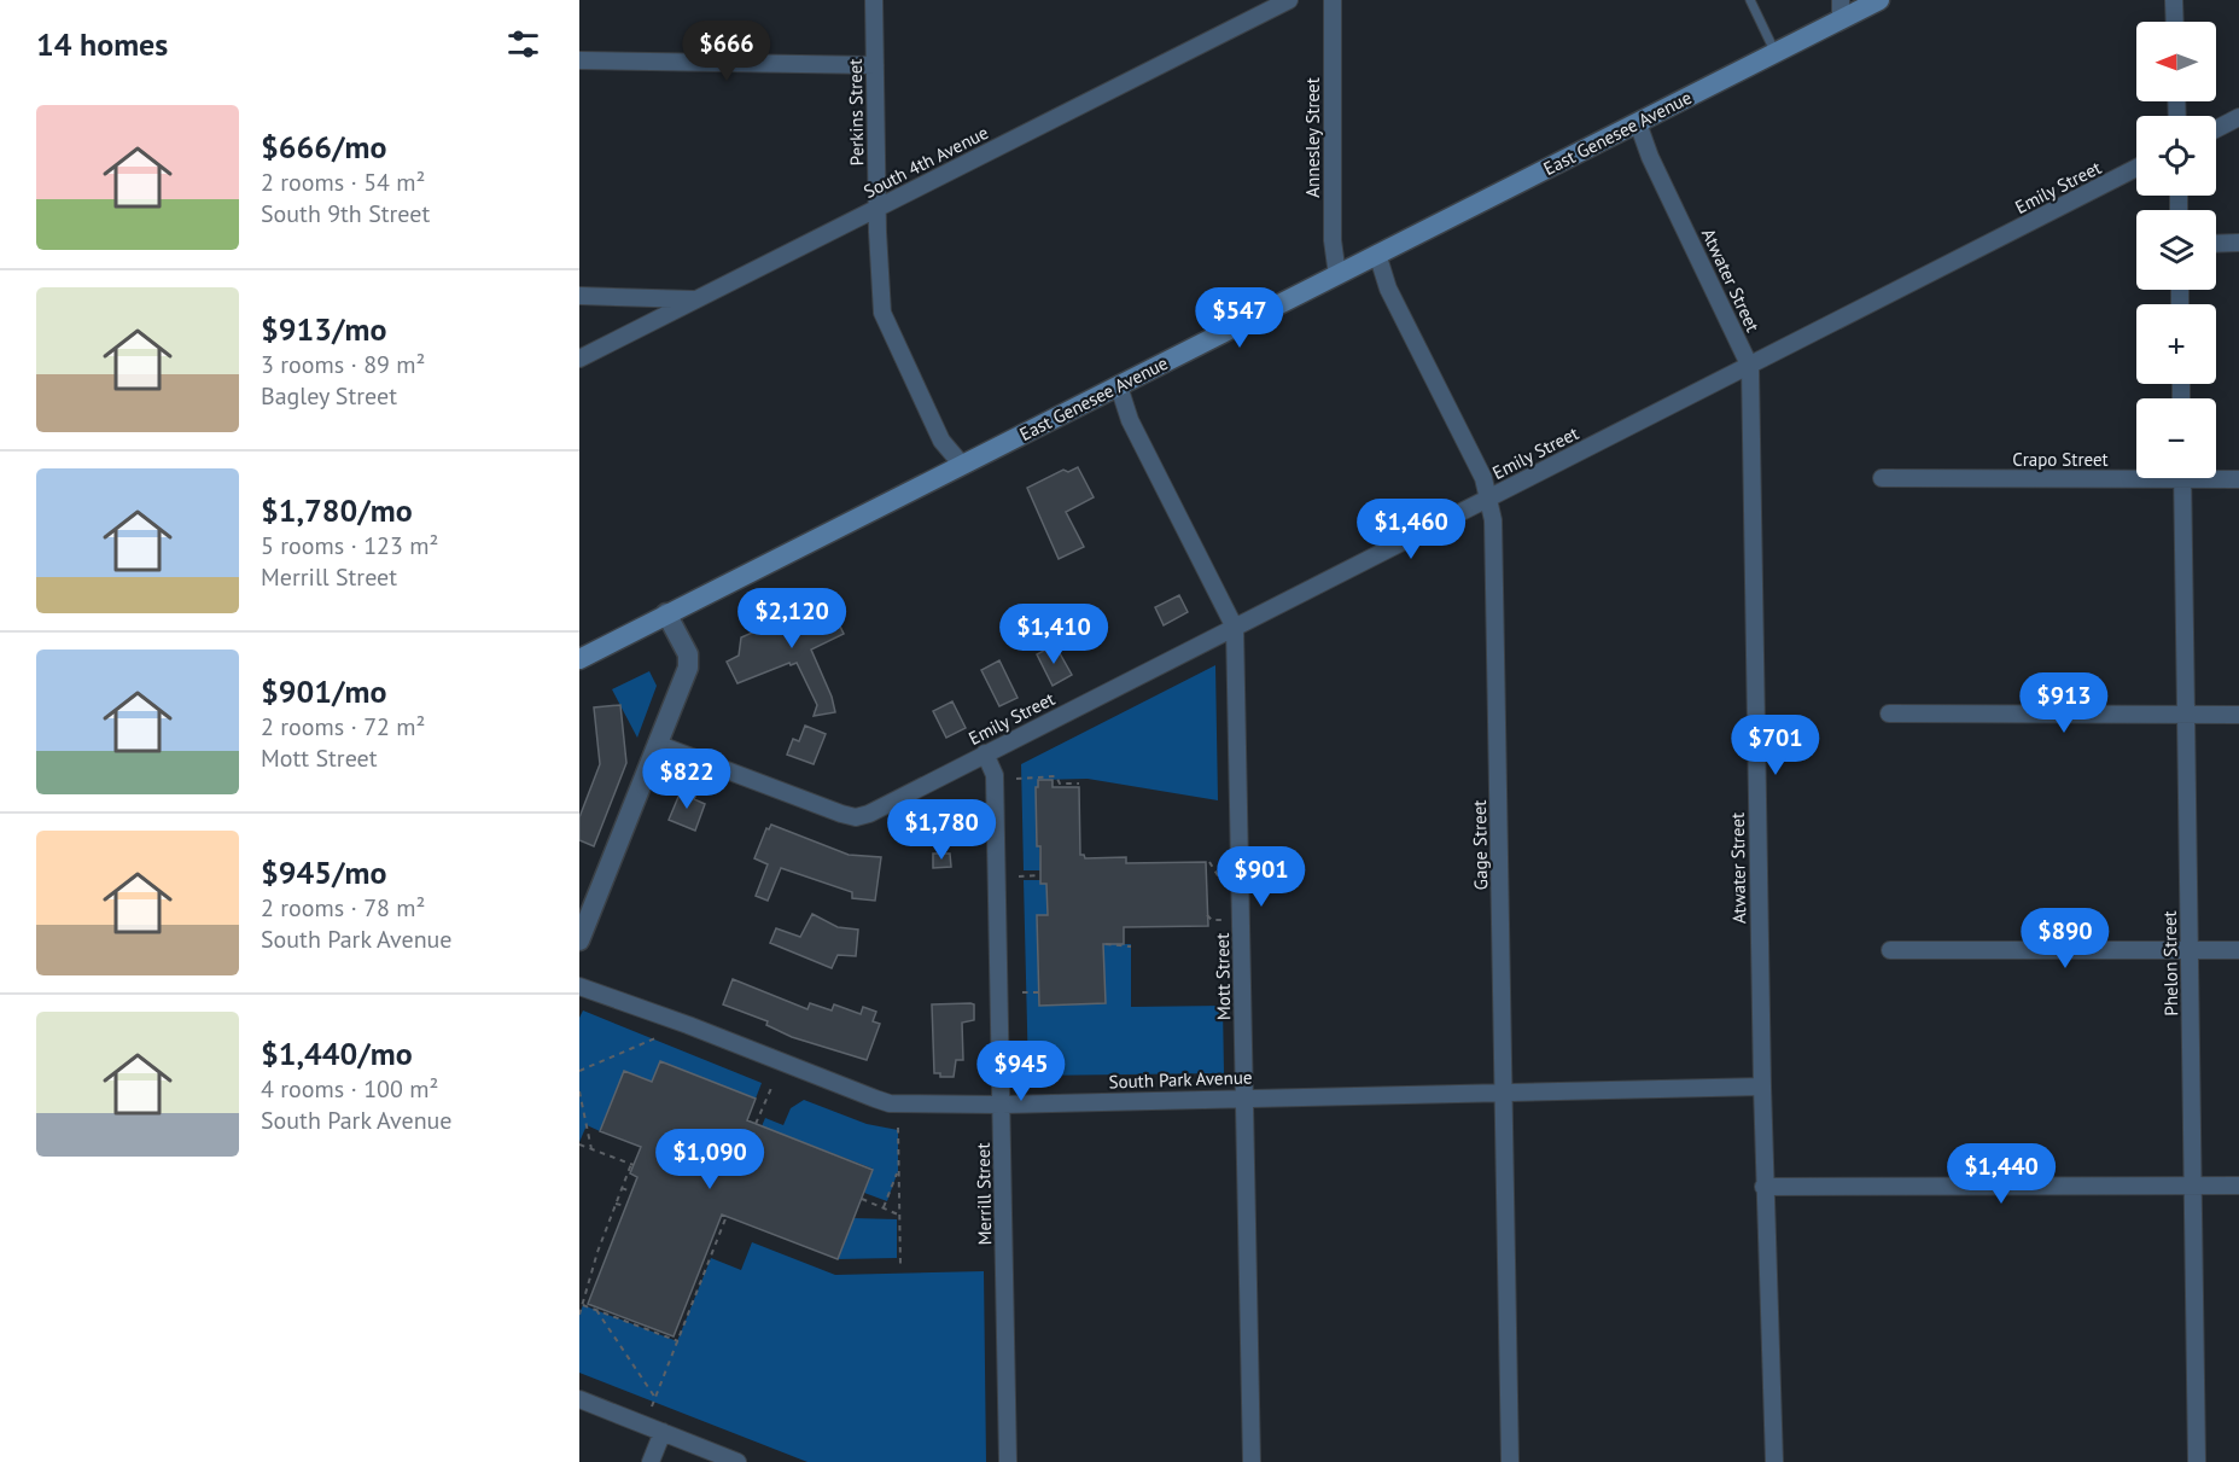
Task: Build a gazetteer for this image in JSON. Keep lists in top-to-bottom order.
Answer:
{
  "streets": {
    "main road": ["East Genesee Avenue"],
    "street": [
      "Perkins Street",
      "Annesley Street",
      "South 4th Avenue",
      "Emily Street",
      "Atwater Street",
      "Crapo Street",
      "Gage Street",
      "Phelon Street",
      "Mott Street",
      "South Park Avenue",
      "Merrill Street"
    ]
  },
  "crossings": [
    ["Perkins Street", "East Genesee Avenue"],
    ["Perkins Street", "South 4th Avenue"],
    ["East Genesee Avenue", "Annesley Street"],
    ["East Genesee Avenue", "Atwater Street"],
    ["East Genesee Avenue", "Gage Street"],
    ["East Genesee Avenue", "Mott Street"],
    ["Emily Street", "Atwater Street"],
    ["Emily Street", "Gage Street"],
    ["Emily Street", "Mott Street"],
    ["Emily Street", "Merrill Street"],
    ["Atwater Street", "South Park Avenue"],
    ["Gage Street", "South Park Avenue"],
    ["Mott Street", "South Park Avenue"],
    ["South Park Avenue", "Merrill Street"]
  ],
  "north": "left",
  "page": {
    "heading": "14 homes",
    "price": [
      "$666",
      "$547",
      "$1,460",
      "$2,120",
      "$1,410",
      "$913",
      "$701",
      "$822",
      "$1,780",
      "$901",
      "$890",
      "$945",
      "$1,090",
      "$1,440"
    ],
    "map_buttons": ["+", "−"],
    "list": [
      {
        "name": "$666/mo",
        "note": "2 rooms · 54 m² · South 9th Street"
      },
      {
        "name": "$913/mo",
        "note": "3 rooms · 89 m² · Bagley Street"
      },
      {
        "name": "$1,780/mo",
        "note": "5 rooms · 123 m² · Merrill Street"
      },
      {
        "name": "$901/mo",
        "note": "2 rooms · 72 m² · Mott Street"
      },
      {
        "name": "$945/mo",
        "note": "2 rooms · 78 m² · South Park Avenue"
      },
      {
        "name": "$1,440/mo",
        "note": "4 rooms · 100 m² · South Park Avenue"
      }
    ]
  }
}
